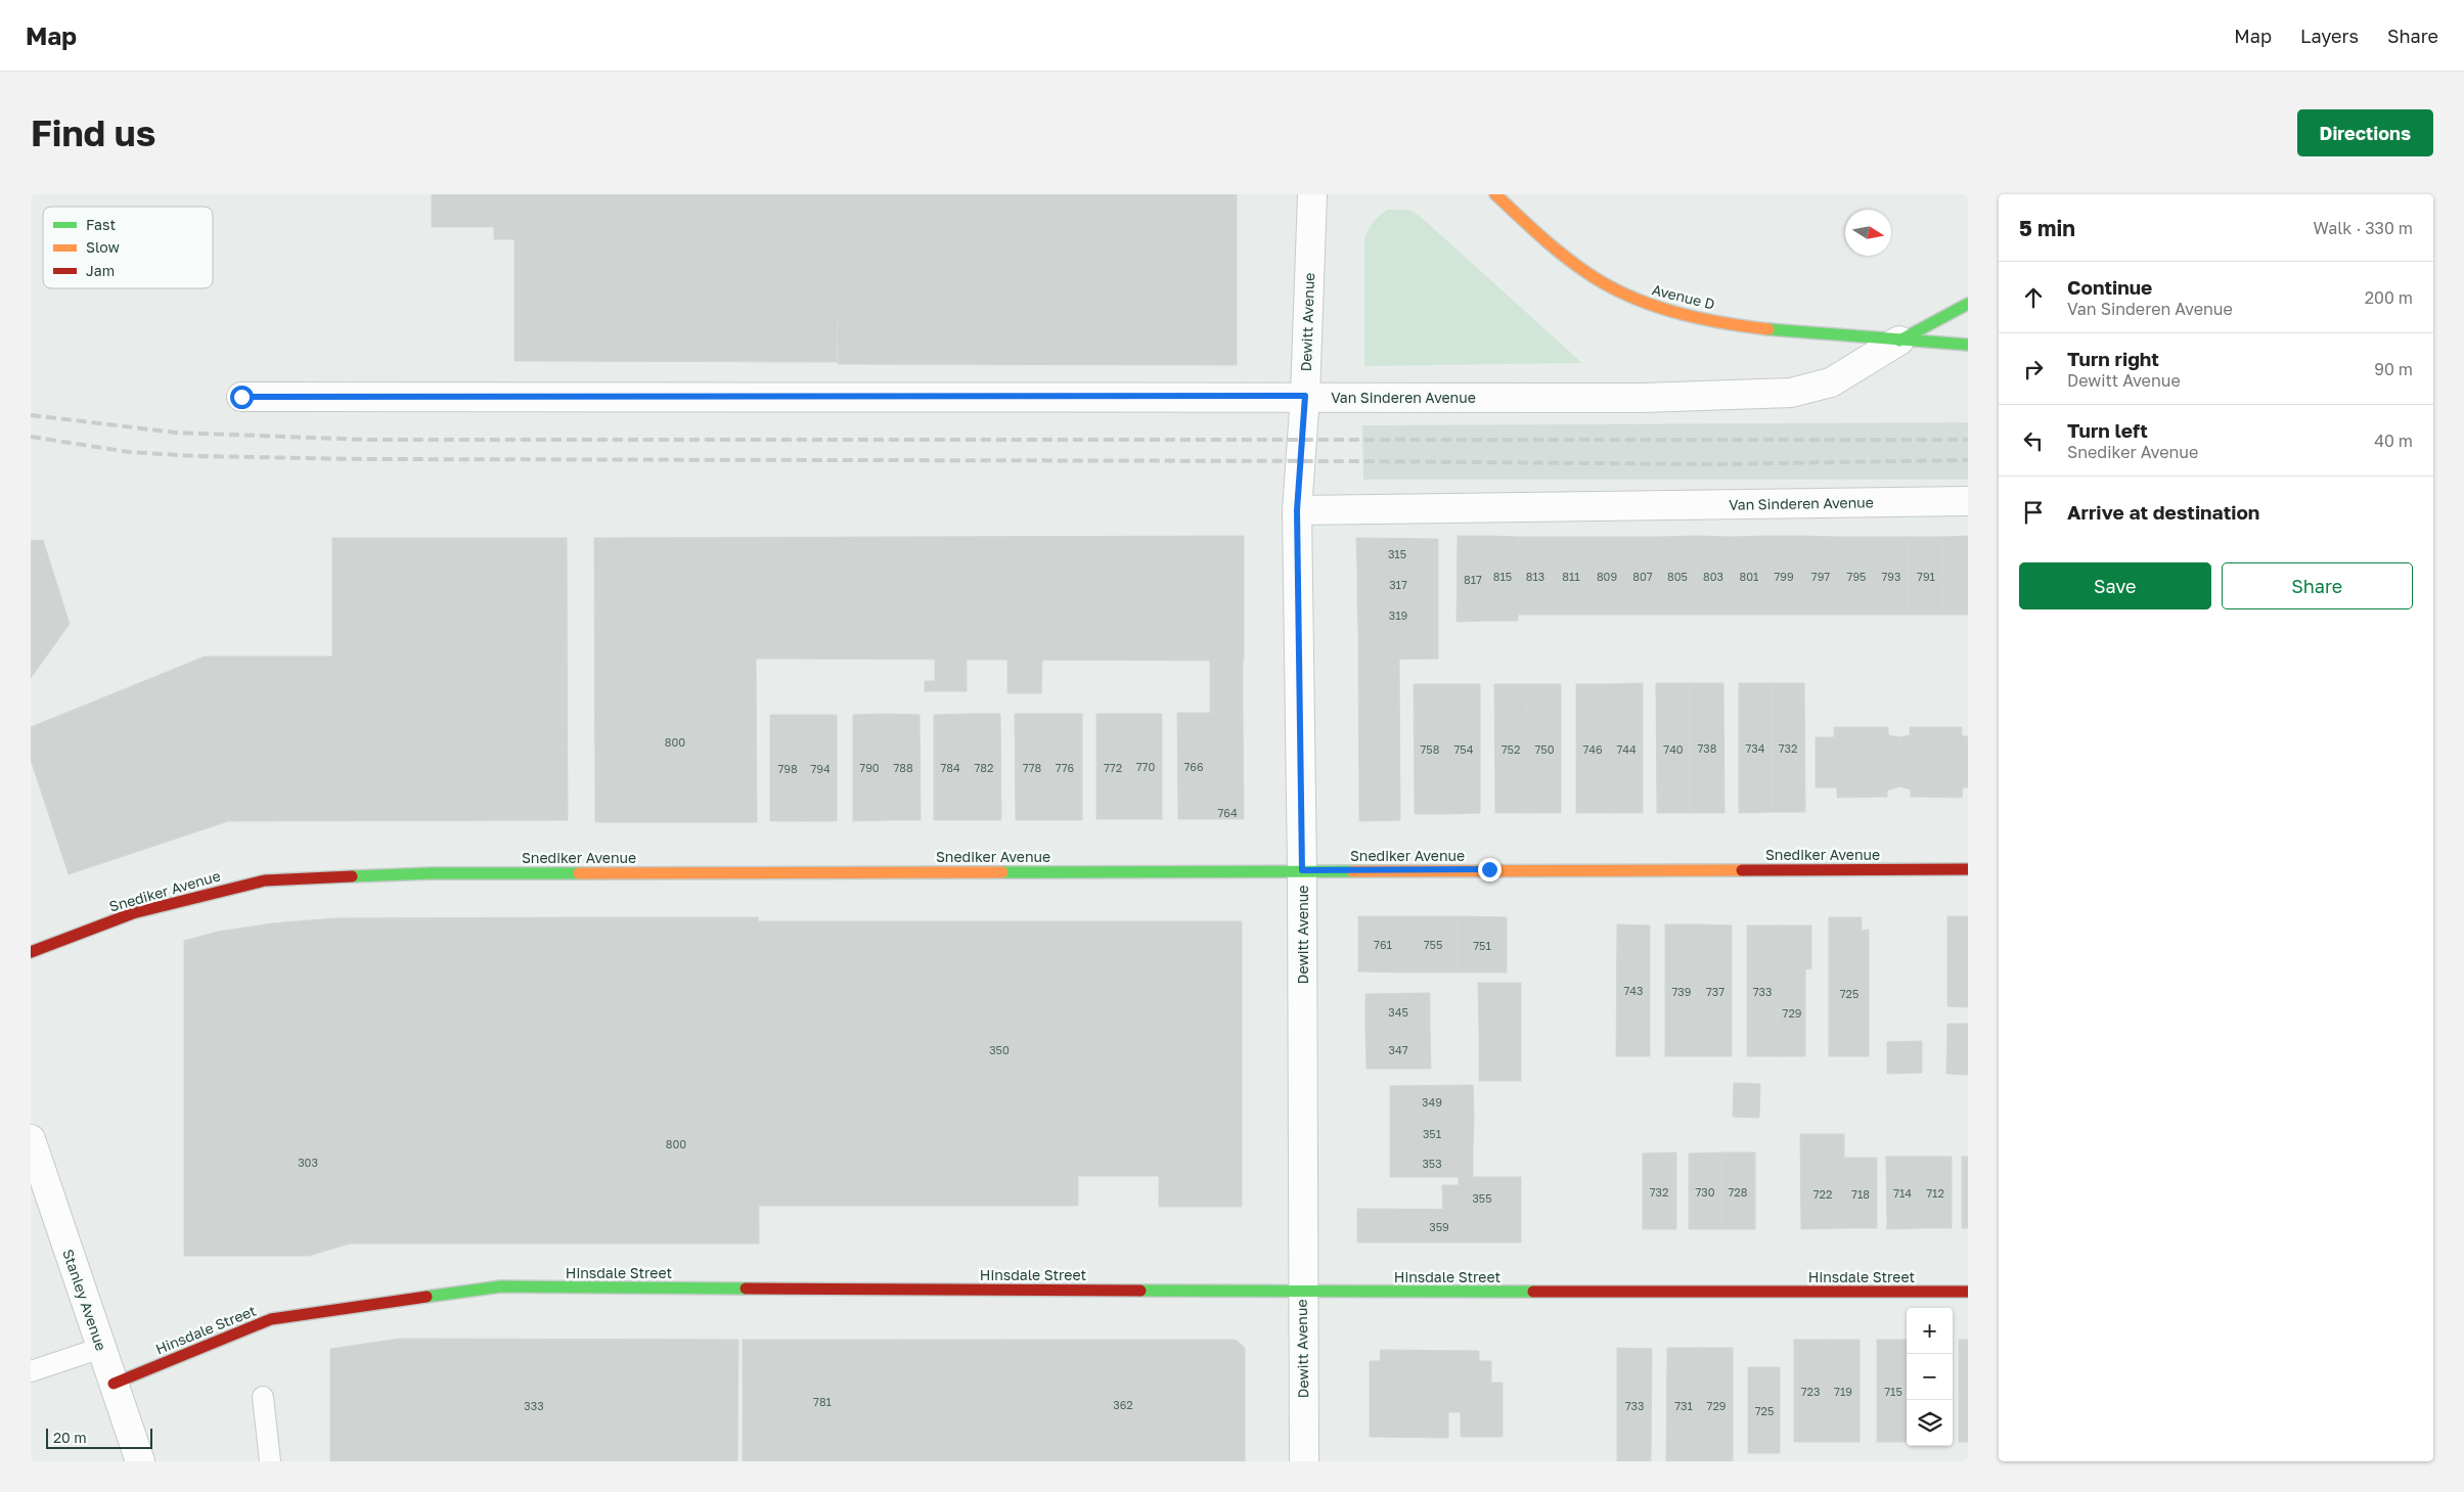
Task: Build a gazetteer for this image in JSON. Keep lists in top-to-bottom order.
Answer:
{
  "streets": {
    "street": [
      "Avenue D",
      "Dewitt Avenue",
      "Van Sinderen Avenue",
      "Snediker Avenue",
      "Hinsdale Street",
      "Stanley Avenue"
    ]
  },
  "crossings": [
    ["Avenue D", "Van Sinderen Avenue"],
    ["Dewitt Avenue", "Van Sinderen Avenue"],
    ["Dewitt Avenue", "Snediker Avenue"],
    ["Dewitt Avenue", "Hinsdale Street"],
    ["Hinsdale Street", "Stanley Avenue"]
  ],
  "house_numbers": [
    "315",
    "815",
    "813",
    "811",
    "809",
    "807",
    "805",
    "803",
    "801",
    "799",
    "797",
    "795",
    "793",
    "791",
    "817",
    "317",
    "319",
    "800",
    "738",
    "734",
    "732",
    "758",
    "754",
    "752",
    "750",
    "746",
    "744",
    "740",
    "770",
    "766",
    "790",
    "788",
    "784",
    "782",
    "778",
    "776",
    "772",
    "798",
    "794",
    "764",
    "761",
    "755",
    "751",
    "743",
    "739",
    "737",
    "733",
    "725",
    "345",
    "729",
    "350",
    "347",
    "349",
    "351",
    "800",
    "303",
    "353",
    "732",
    "730",
    "728",
    "714",
    "712",
    "722",
    "718",
    "355",
    "359",
    "723",
    "719",
    "715",
    "781",
    "362",
    "333",
    "733",
    "731",
    "729",
    "725"
  ],
  "legend": ["Fast", "Slow", "Jam"],
  "scale_bar": "20 m",
  "north": "right",
  "page": {
    "header": "Map",
    "nav": ["Map", "Layers", "Share"],
    "buttons": [
      "Directions",
      ["Save", "Share"]
    ],
    "title": "Find us",
    "heading": ["5 min", "Walk · 330 m"],
    "list": [
      ["Continue", "Van Sinderen Avenue", "200 m"],
      ["Turn right", "Dewitt Avenue", "90 m"],
      ["Turn left", "Snediker Avenue", "40 m"],
      "Arrive at destination"
    ],
    "map_buttons": ["+", "−"],
    "scale": "20 m"
  }
}
